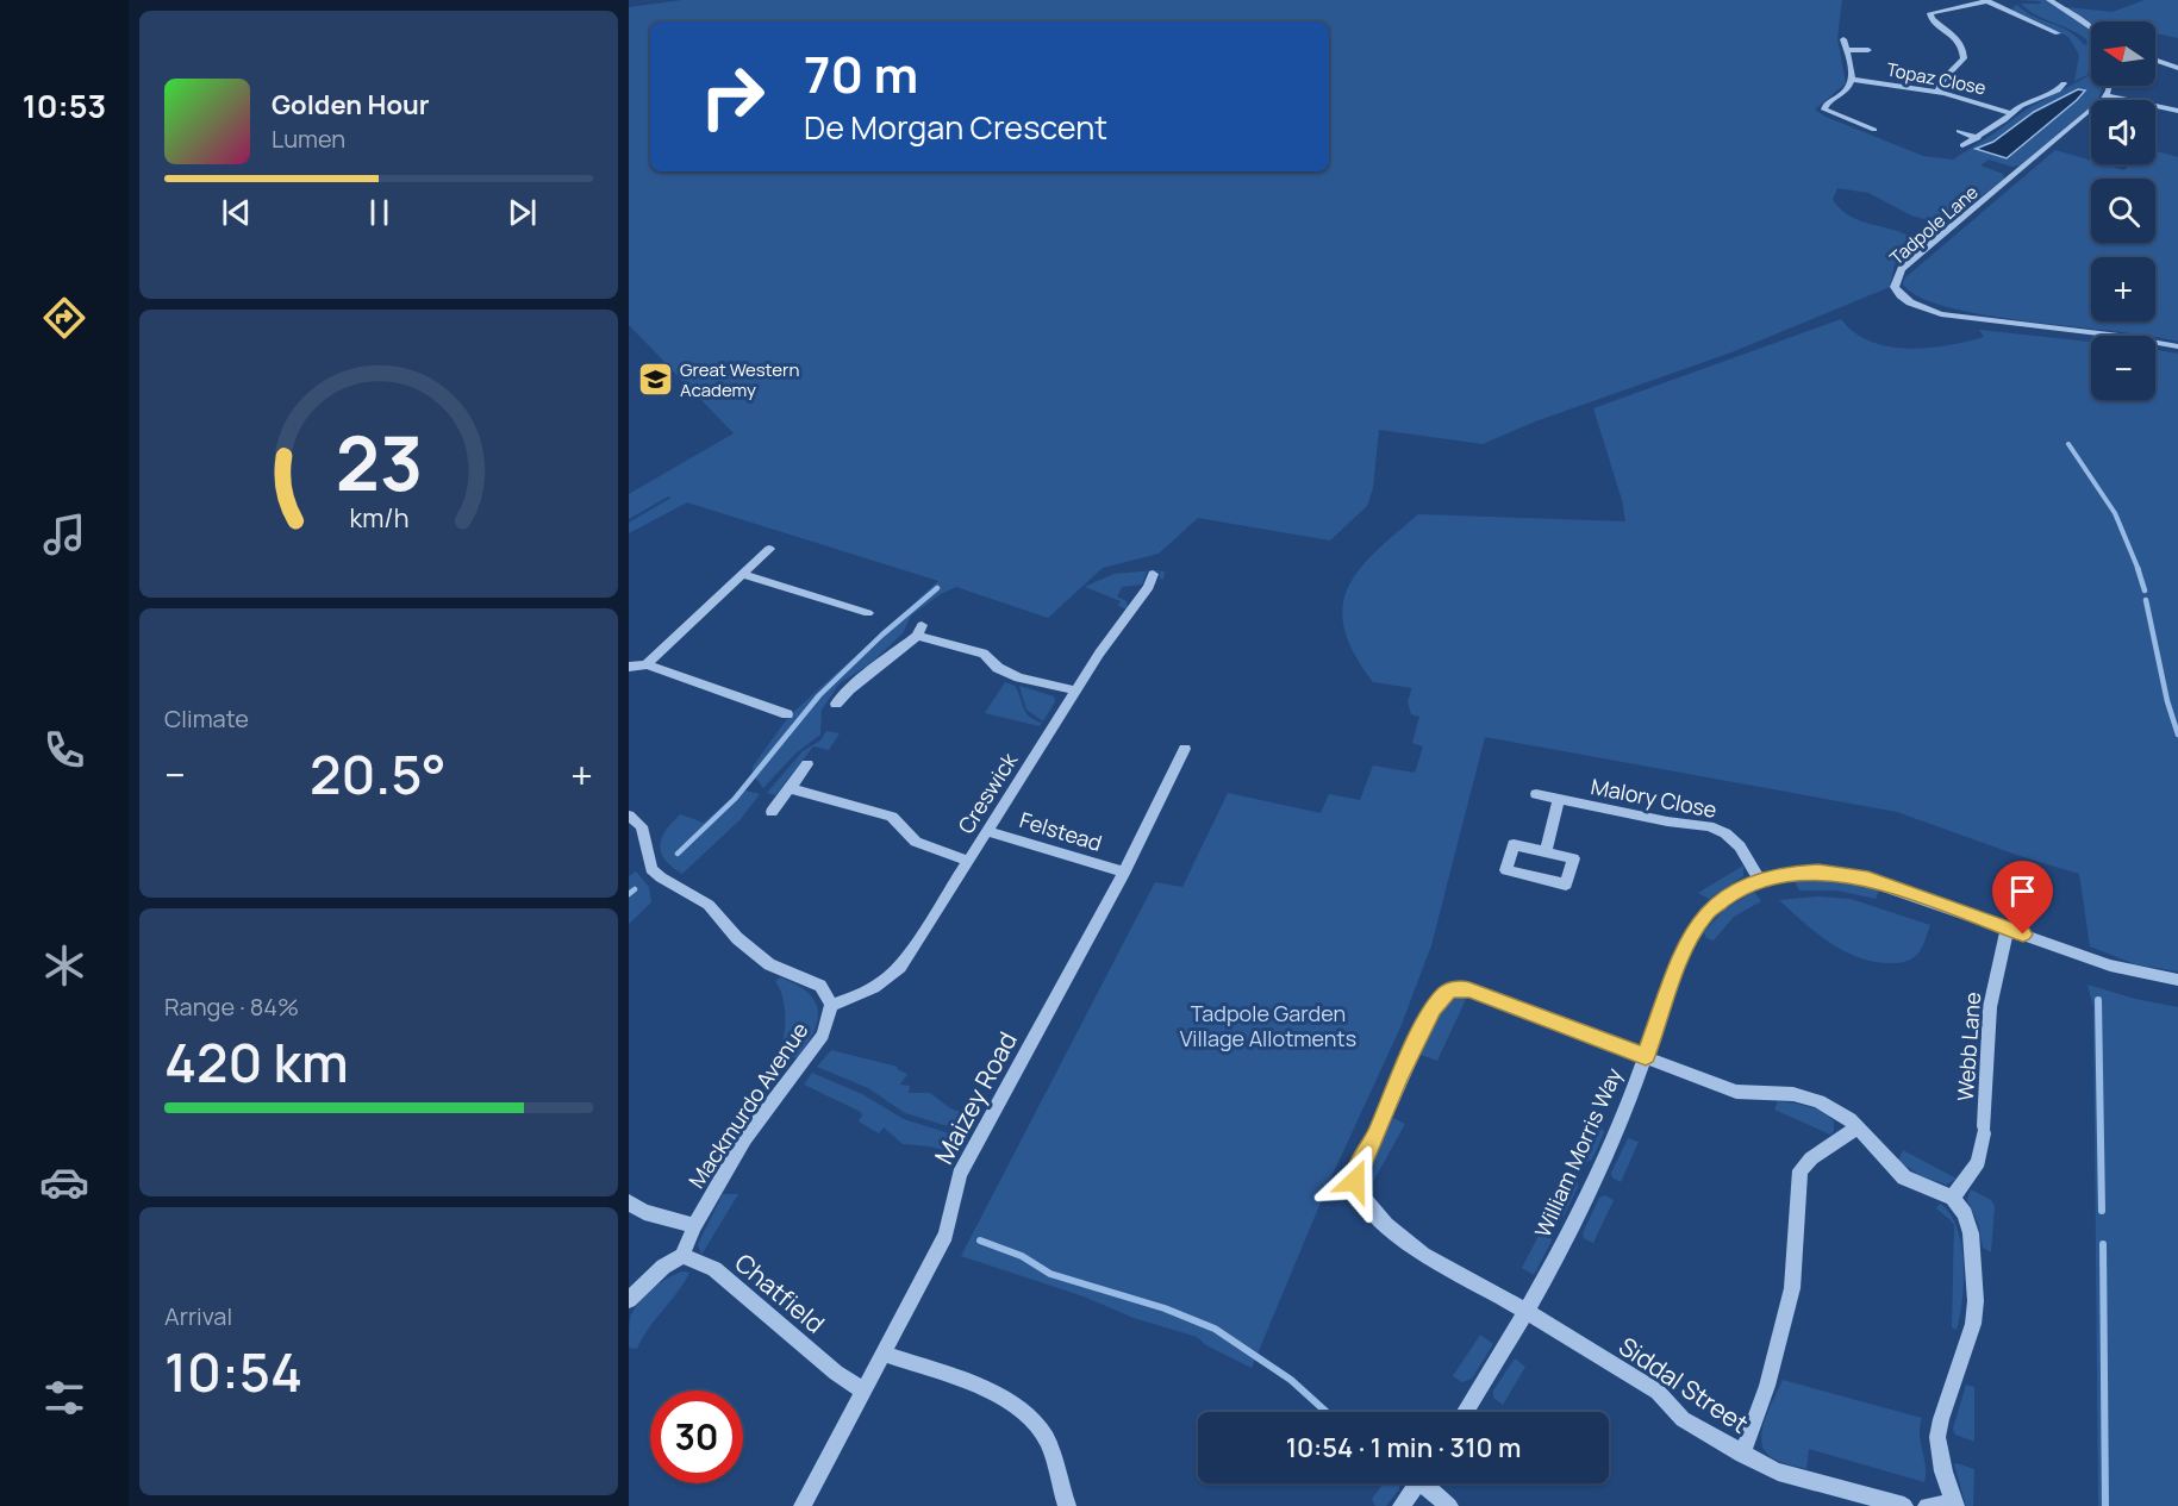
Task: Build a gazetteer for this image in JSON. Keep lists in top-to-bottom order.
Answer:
{
  "streets": {
    "street": [
      "Topaz Close",
      "Tadpole Lane",
      "Creswick",
      "Malory Close",
      "Felstead",
      "Webb Lane",
      "Maizey Road",
      "Mackmurdo Avenue",
      "William Morris Way",
      "Chatfield",
      "Siddal Street"
    ]
  },
  "crossings": [
    ["Creswick", "Felstead"],
    ["Creswick", "Mackmurdo Avenue"],
    ["Malory Close", "William Morris Way"],
    ["Felstead", "Maizey Road"],
    ["Webb Lane", "William Morris Way"],
    ["Maizey Road", "Chatfield"],
    ["Mackmurdo Avenue", "Chatfield"],
    ["William Morris Way", "Siddal Street"]
  ],
  "parks": ["Tadpole Garden Village Allotments"],
  "places": {
    "school or university": ["Great Western Academy"]
  },
  "north": "left",
  "page": {
    "tabs": "10:53",
    "map_buttons": ["+", "−"],
    "turn": ["70 m", "De Morgan Crescent"],
    "song": ["Golden Hour", "Lumen"],
    "tile": [
      "Climate",
      ["Range · 84%", "420 km"],
      ["Arrival", "10:54"]
    ],
    "heat": ["−", "20.5°", "+"],
    "limit": "30",
    "trip": "10:54 · 1 min · 310 m",
    "gauge": ["23", "km/h"]
  }
}
